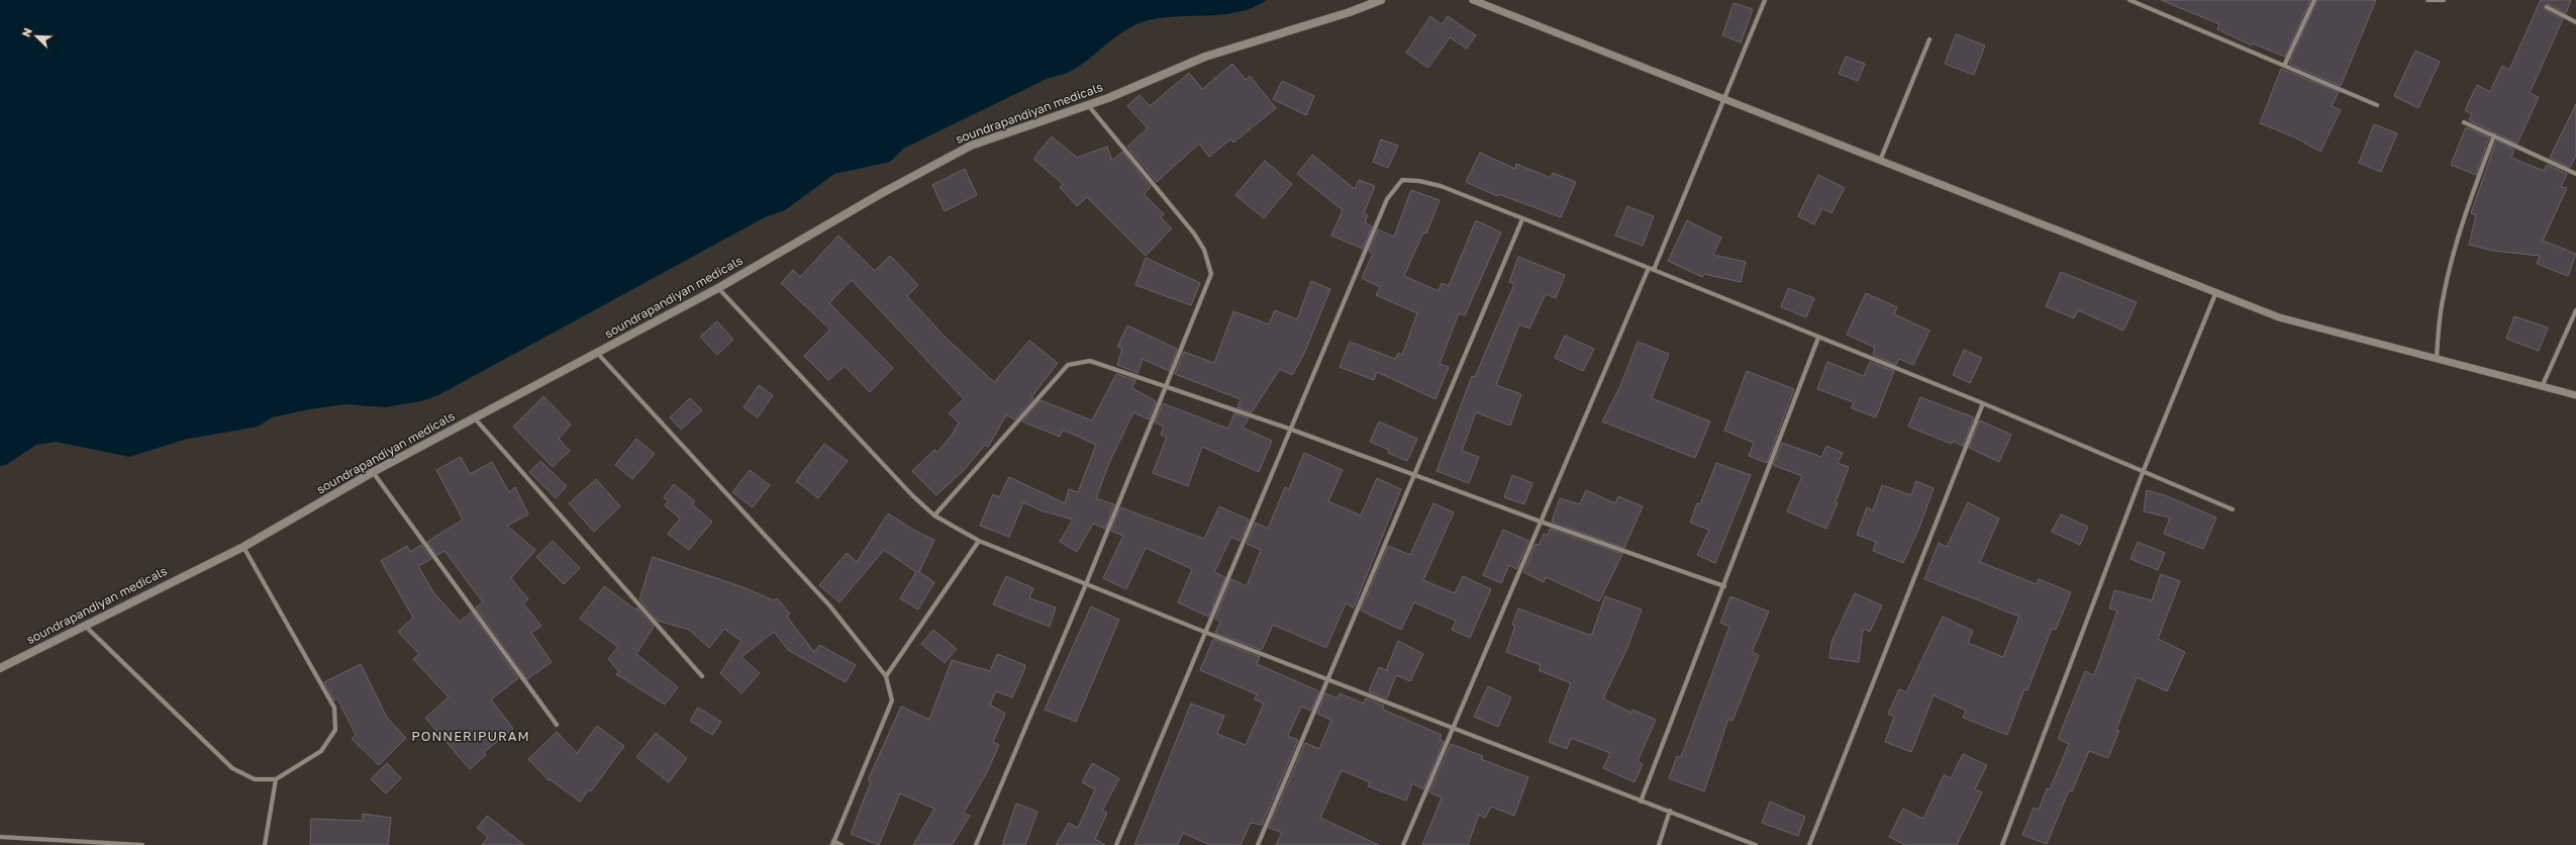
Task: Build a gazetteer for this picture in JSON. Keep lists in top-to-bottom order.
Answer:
{
  "streets": {
    "main road": ["soundrapandiyan medicals"]
  },
  "districts": ["PONNERIPURAM"],
  "north": "top left"
}
